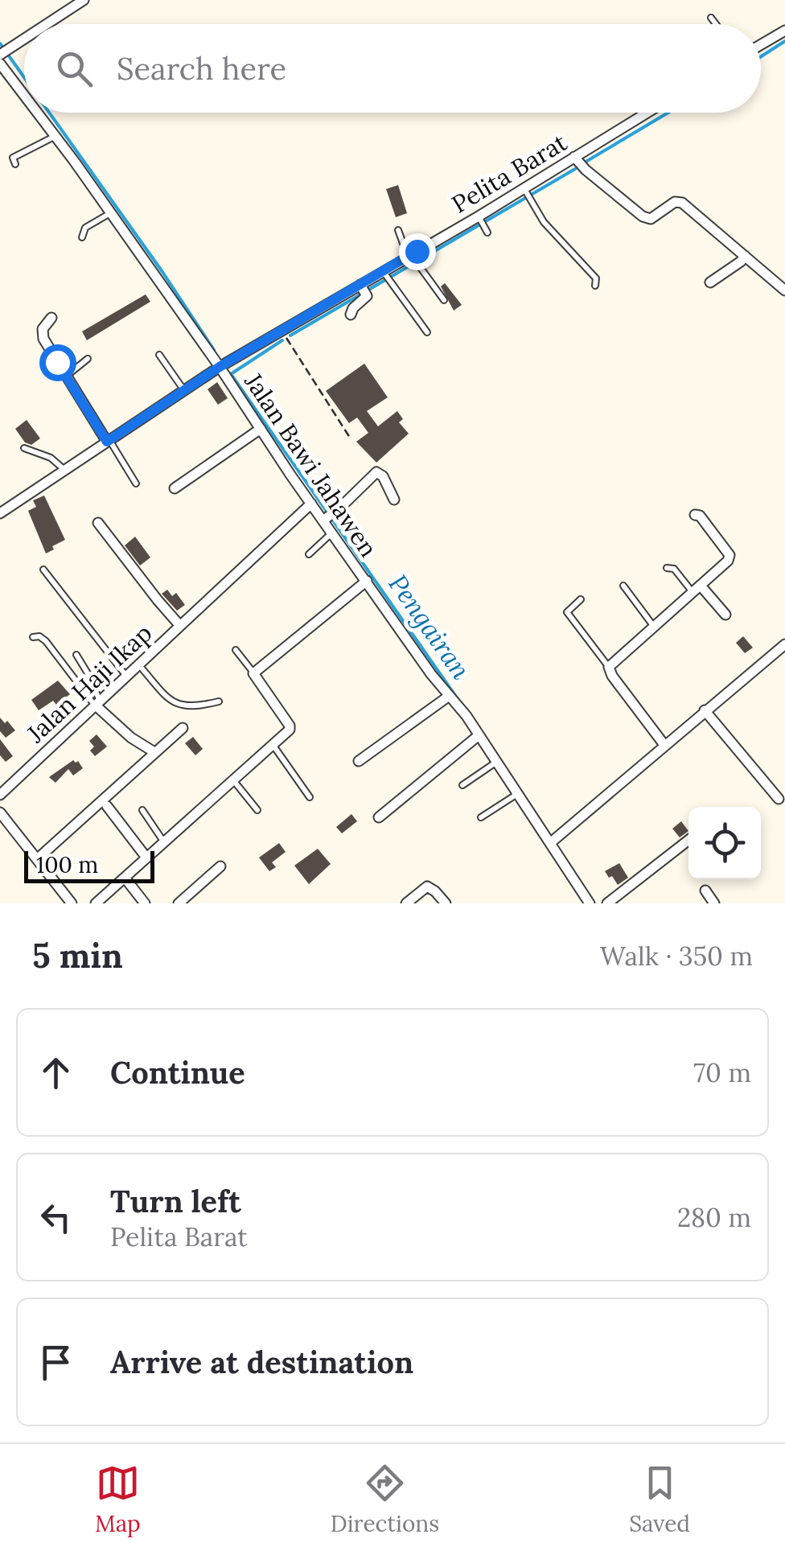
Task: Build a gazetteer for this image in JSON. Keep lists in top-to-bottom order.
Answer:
{
  "streets": {
    "street": ["Pelita Barat", "Jalan Bawi Jahawen", "Jalan Haji Ikap"]
  },
  "crossings": [
    ["Pelita Barat", "Jalan Bawi Jahawen"]
  ],
  "water": ["Pengairan"],
  "scale_bar": "100 m",
  "page": {
    "search": "Search here",
    "scale": "100 m",
    "heading": ["5 min", "Walk · 350 m"],
    "list": [
      ["Continue", "70 m"],
      ["Turn left", "Pelita Barat", "280 m"],
      "Arrive at destination"
    ],
    "nav": ["Map", "Directions", "Saved"]
  }
}
